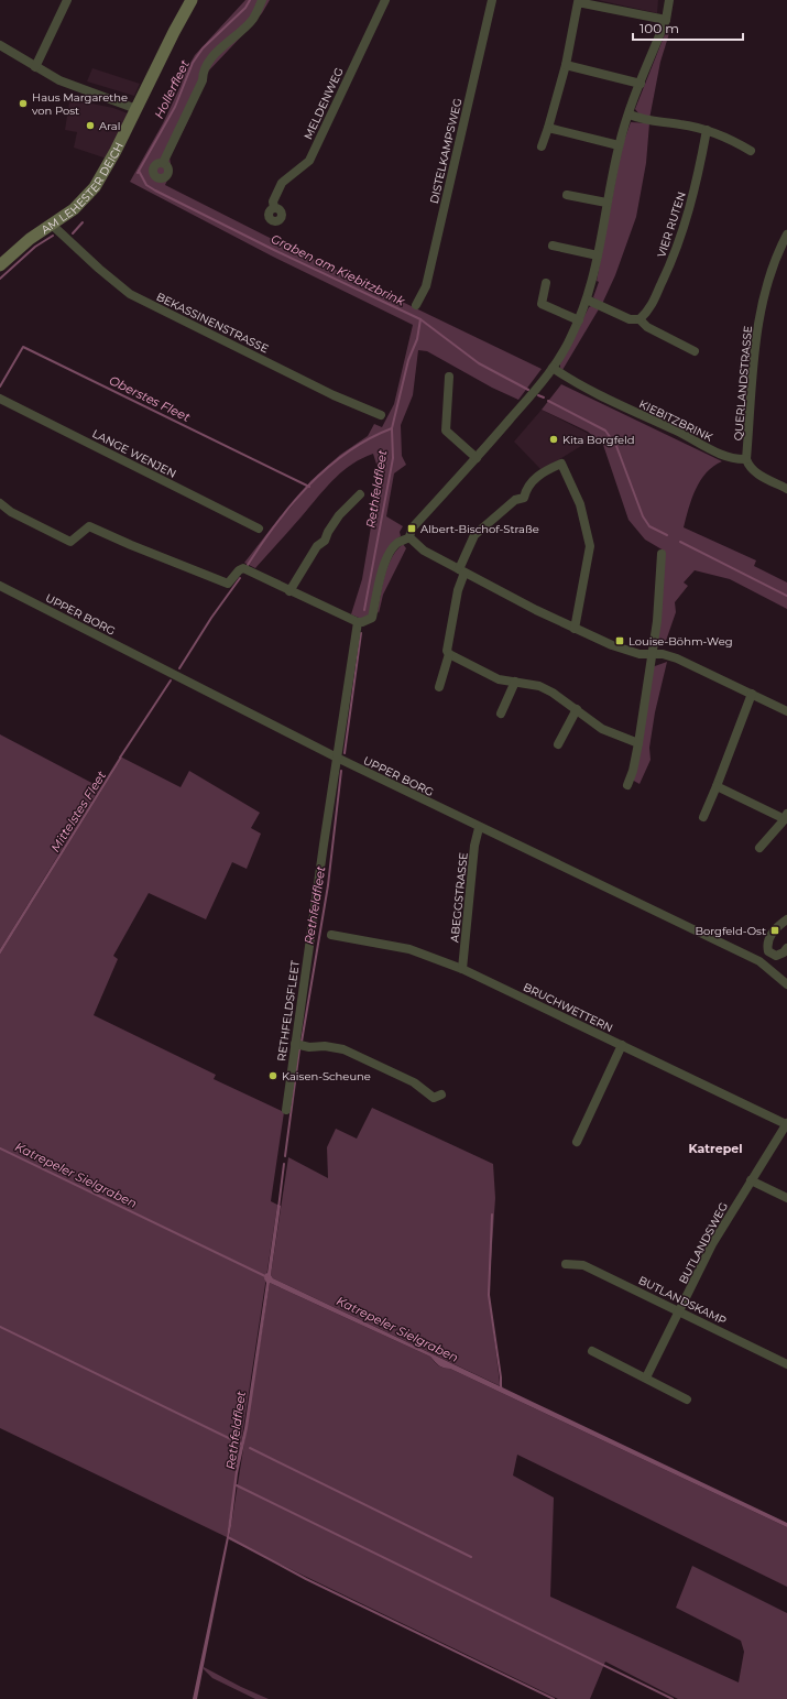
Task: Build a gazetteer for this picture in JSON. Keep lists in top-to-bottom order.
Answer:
{
  "streets": {
    "street": [
      "MELDENWEG",
      "DISTELKAMPSWEG",
      "AM LEHESTER DEICH",
      "VIER RUTEN",
      "BEKASSINENSTRASSE",
      "QUERLANDSTRASSE",
      "KIEBITZBRINK",
      "LANGE WENJEN",
      "UPPER BORG",
      "ABEGGSTRASSE",
      "BRUCHWETTERN",
      "RETHFELDSFLEET",
      "BUTLANDSWEG",
      "BUTLANDSKAMP"
    ]
  },
  "crossings": [
    ["AM LEHESTER DEICH", "BEKASSINENSTRASSE"],
    ["QUERLANDSTRASSE", "KIEBITZBRINK"],
    ["UPPER BORG", "ABEGGSTRASSE"],
    ["UPPER BORG", "RETHFELDSFLEET"],
    ["ABEGGSTRASSE", "BRUCHWETTERN"],
    ["BRUCHWETTERN", "BUTLANDSWEG"],
    ["BUTLANDSWEG", "BUTLANDSKAMP"]
  ],
  "districts": ["Katrepel"],
  "water": [
    "Hollerfleet",
    "Graben am Kiebitzbrink",
    "Oberstes Fleet",
    "Rethfeldfleet",
    "Mittelstes Fleet",
    "Katrepeler Sielgraben"
  ],
  "places": {
    "other": [
      "Haus Margarethe von Post",
      "Aral",
      "Kita Borgfeld",
      "Kaisen-Scheune"
    ],
    "transit": ["Albert-Bischof-Straße", "Louise-Böhm-Weg", "Borgfeld-Ost"]
  },
  "scale_bar": "100 m"
}
